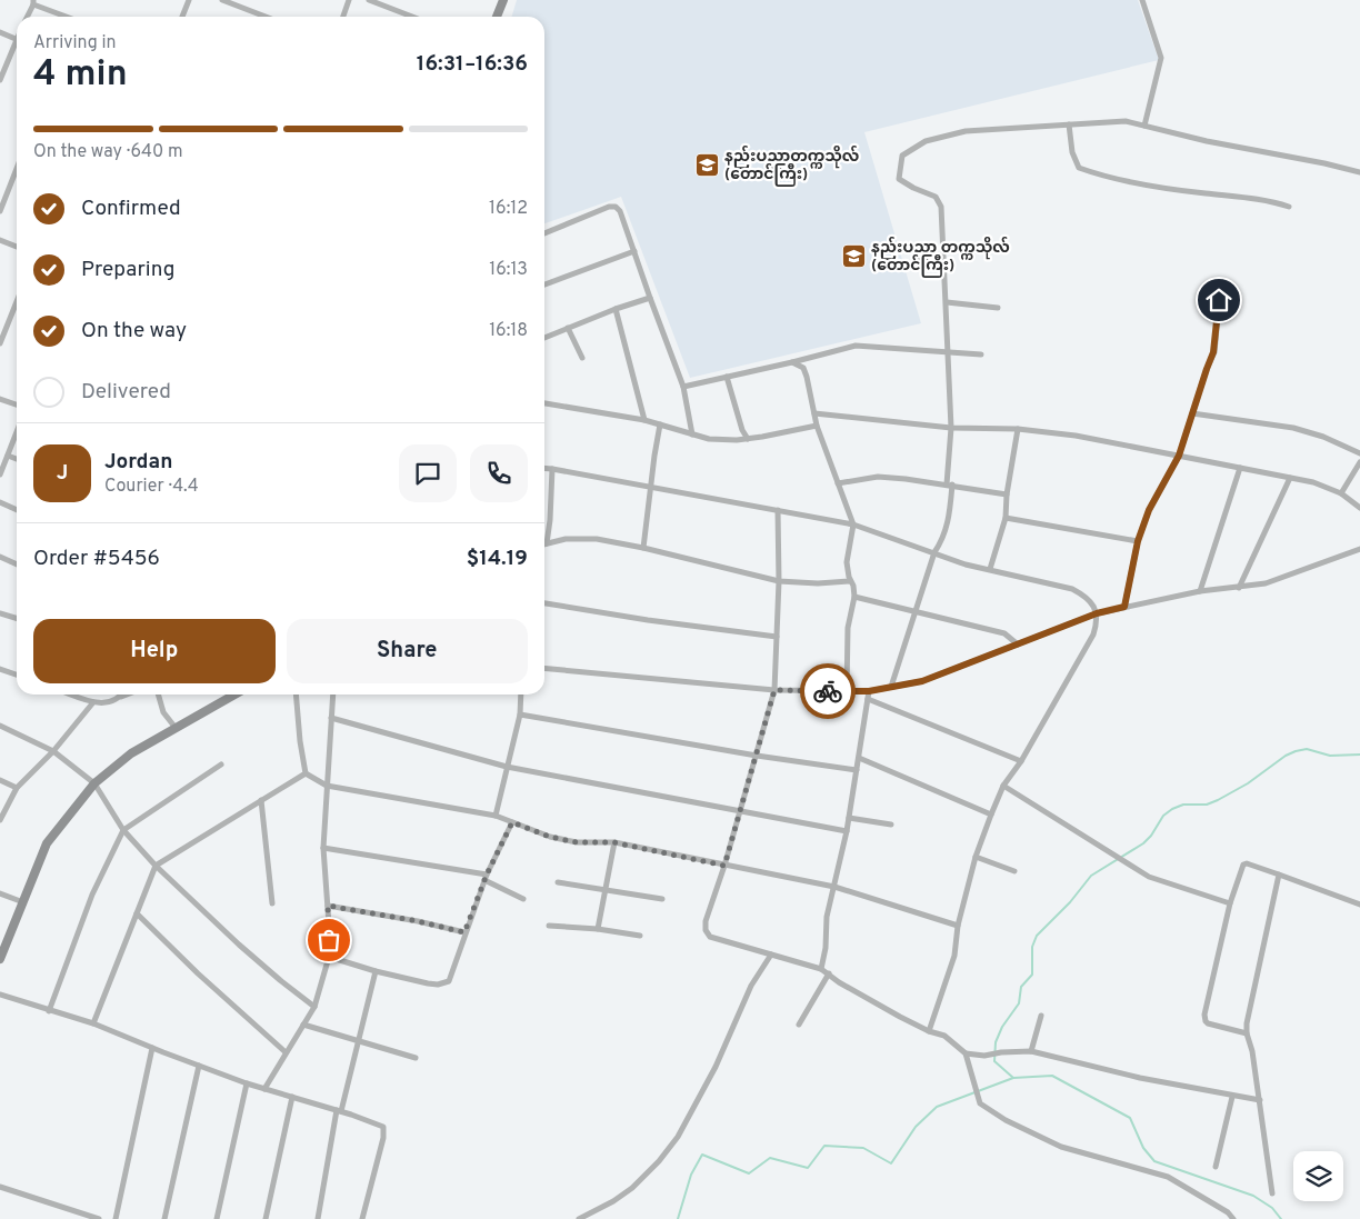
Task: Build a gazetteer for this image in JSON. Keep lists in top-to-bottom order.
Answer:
{
  "places": {
    "school or university": ["နည်းပညာတက္ကသိုလ် (တောင်ကြီး)", "နည်းပညာ တက္ကသိုလ် (တောင်ကြီး)"]
  },
  "page": {
    "heading": ["4 min", "Arriving in", "16:31–16:36"],
    "panel": [
      "Jordan",
      "Courier · 4.4",
      "Order #5456",
      "$14.19"
    ],
    "bar": "On the way · 640 m",
    "list": [
      ["Confirmed", "16:12"],
      ["Preparing", "16:13"],
      ["On the way", "16:18"],
      "Delivered"
    ],
    "round": "J",
    "buttons": ["Help", "Share"]
  }
}
